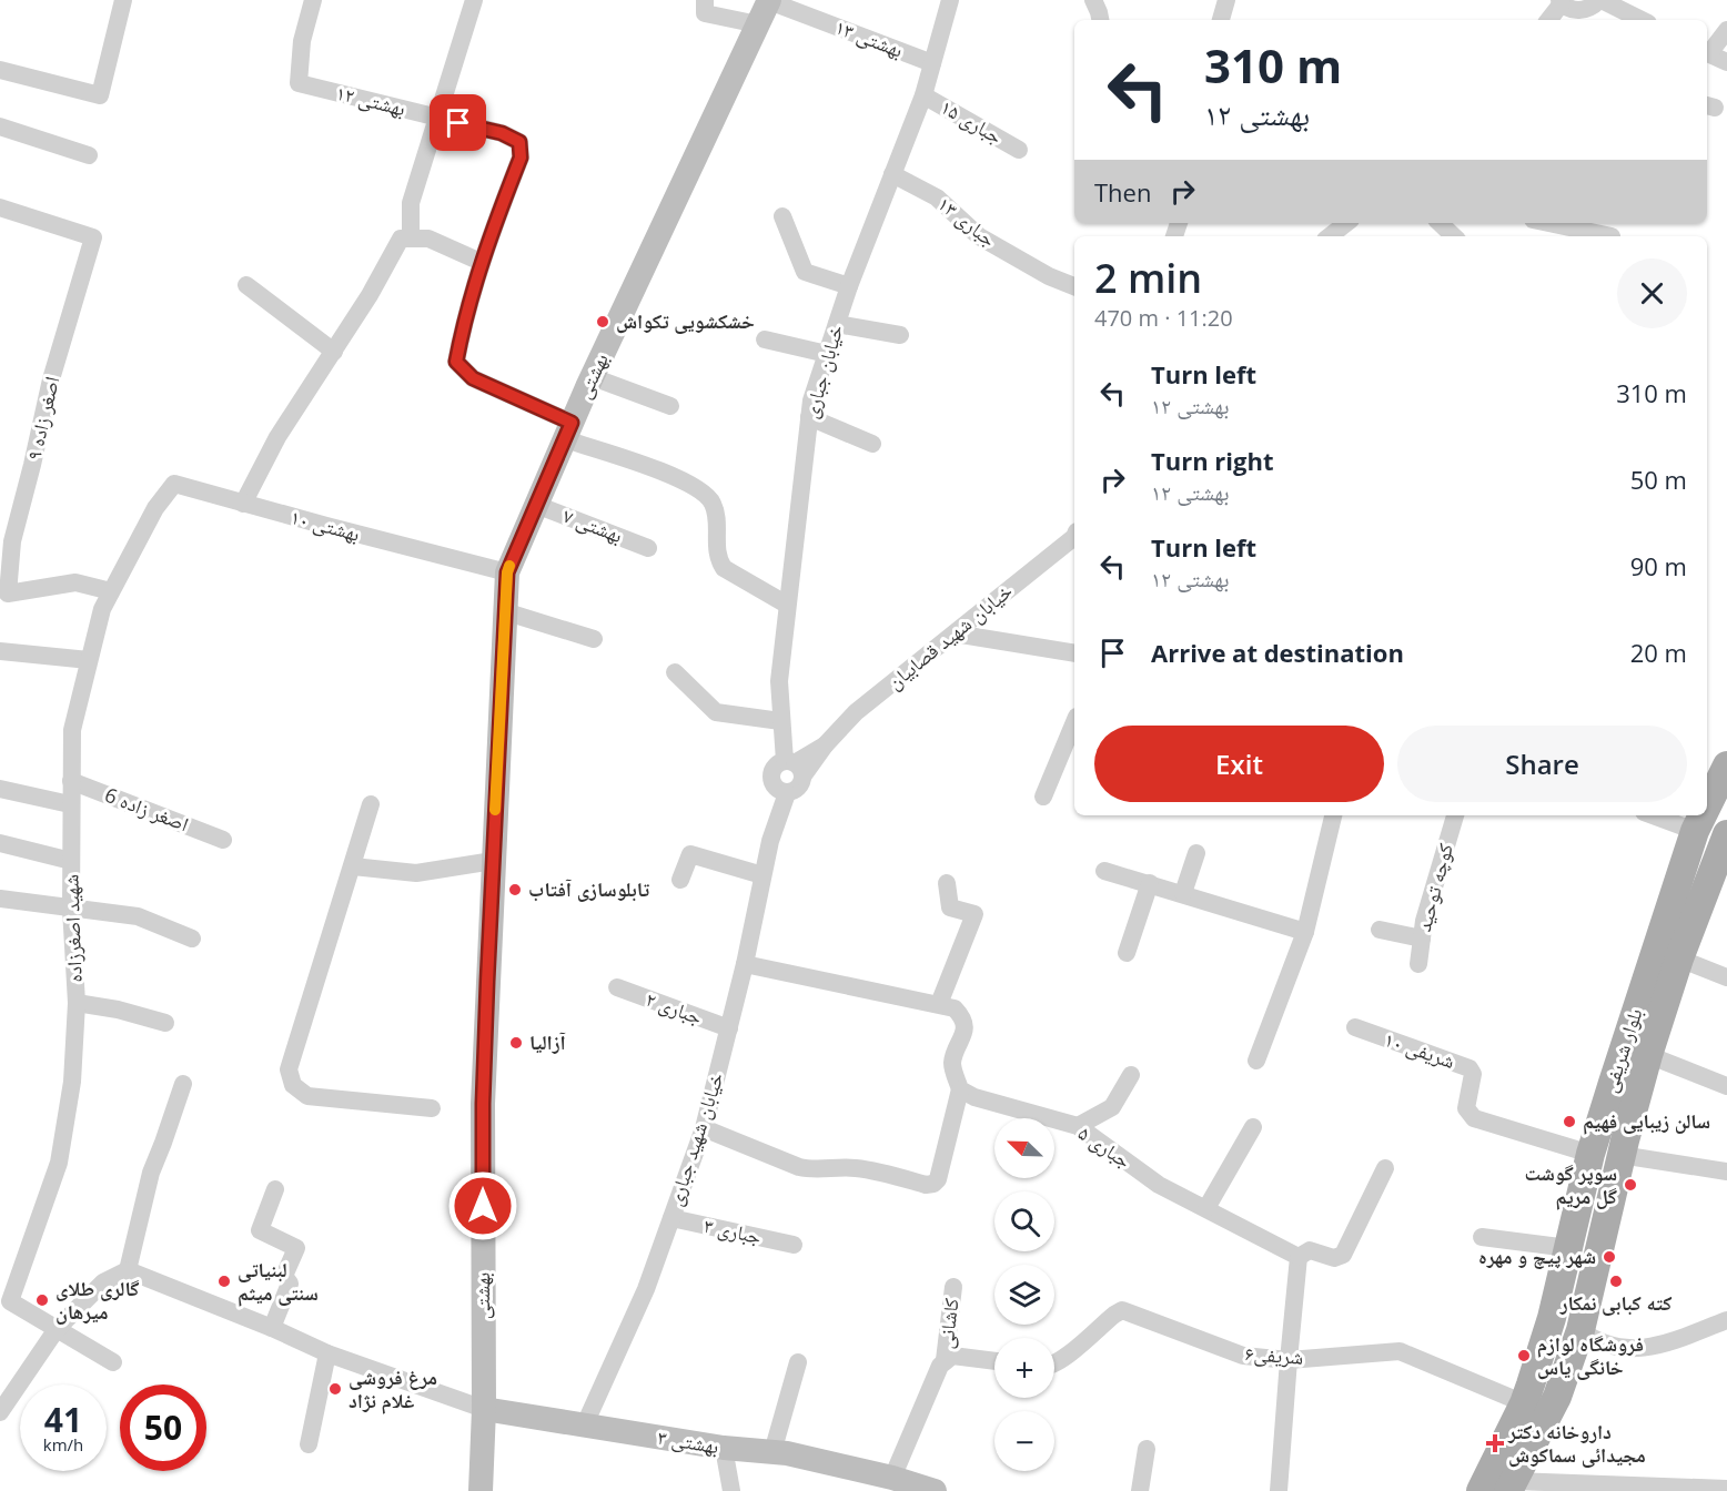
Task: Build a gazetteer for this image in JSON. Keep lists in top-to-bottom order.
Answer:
{
  "streets": {
    "main road": ["بهشتی", "بلوار شریفی", "بهشتی ۳"],
    "street": [
      "بهشتی ۱۳",
      "بهشتی ۱۲",
      "جباری ۱۵",
      "جباری ۱۳",
      "خیابان جباری",
      "اصغر زاده ۹",
      "بهشتی ۱۰",
      "بهشتی ۷",
      "خیابان شهید قصابیان",
      "اصغر زاده 6",
      "کوچه توحید",
      "شهید اصغرزاده",
      "جباری ۲",
      "شریفی ۱۰",
      "خیابان شهید جباری",
      "جباری ۵",
      "جباری ۳",
      "کاشانی",
      "شریفی۶"
    ]
  },
  "crossings": [
    ["بهشتی ۱۳", "خیابان جباری"],
    ["بهشتی ۱۳", "بهشتی"],
    ["بهشتی ۱۲", "بهشتی"],
    ["جباری ۱۵", "خیابان جباری"],
    ["جباری ۱۳", "خیابان جباری"],
    ["خیابان جباری", "خیابان شهید قصابیان"],
    ["خیابان جباری", "خیابان شهید جباری"],
    ["بهشتی", "بهشتی ۱۰"],
    ["بهشتی", "بهشتی ۷"],
    ["بهشتی", "بهشتی ۳"],
    ["اصغر زاده ۹", "شهید اصغرزاده"],
    ["بهشتی ۱۰", "شهید اصغرزاده"],
    ["خیابان شهید قصابیان", "خیابان شهید جباری"],
    ["اصغر زاده 6", "شهید اصغرزاده"],
    ["جباری ۲", "خیابان شهید جباری"],
    ["شریفی ۱۰", "بلوار شریفی"],
    ["بلوار شریفی", "شریفی۶"],
    ["خیابان شهید جباری", "جباری ۳"],
    ["خیابان شهید جباری", "بهشتی ۳"]
  ],
  "places": {
    "other": [
      "خشکشویی تکواش",
      "تابلوسازی آفتاب",
      "آزالیا",
      "سالن زیبایی فهیم",
      "سوپر گوشت گل مریم",
      "شهر پیچ و مهره",
      "لبنیاتی سنتی میثم",
      "کته کبابی نمکار",
      "گالری طلای میرهان",
      "فروشگاه لوازم خانگی یاس",
      "مرغ فروشی غلام نژاد"
    ],
    "health": ["داروخانه دکتر مجیدائی سماکوش"]
  },
  "north": "top left",
  "page": {
    "turn": ["310 m", "بهشتی ۱۲"],
    "then": "Then",
    "heading": ["2 min", "470 m · 11:20"],
    "list": [
      {
        "name": "Turn left",
        "note": "بهشتی ۱۲",
        "value": "310 m"
      },
      {
        "name": "Turn right",
        "note": "بهشتی ۱۲",
        "value": "50 m"
      },
      {
        "name": "Turn left",
        "note": "بهشتی ۱۲",
        "value": "90 m"
      },
      {
        "name": "Arrive at destination",
        "value": "20 m"
      }
    ],
    "buttons": ["Exit", "Share"],
    "map_buttons": ["+", "−"],
    "speed": "41 km/h",
    "limit": "50"
  }
}
